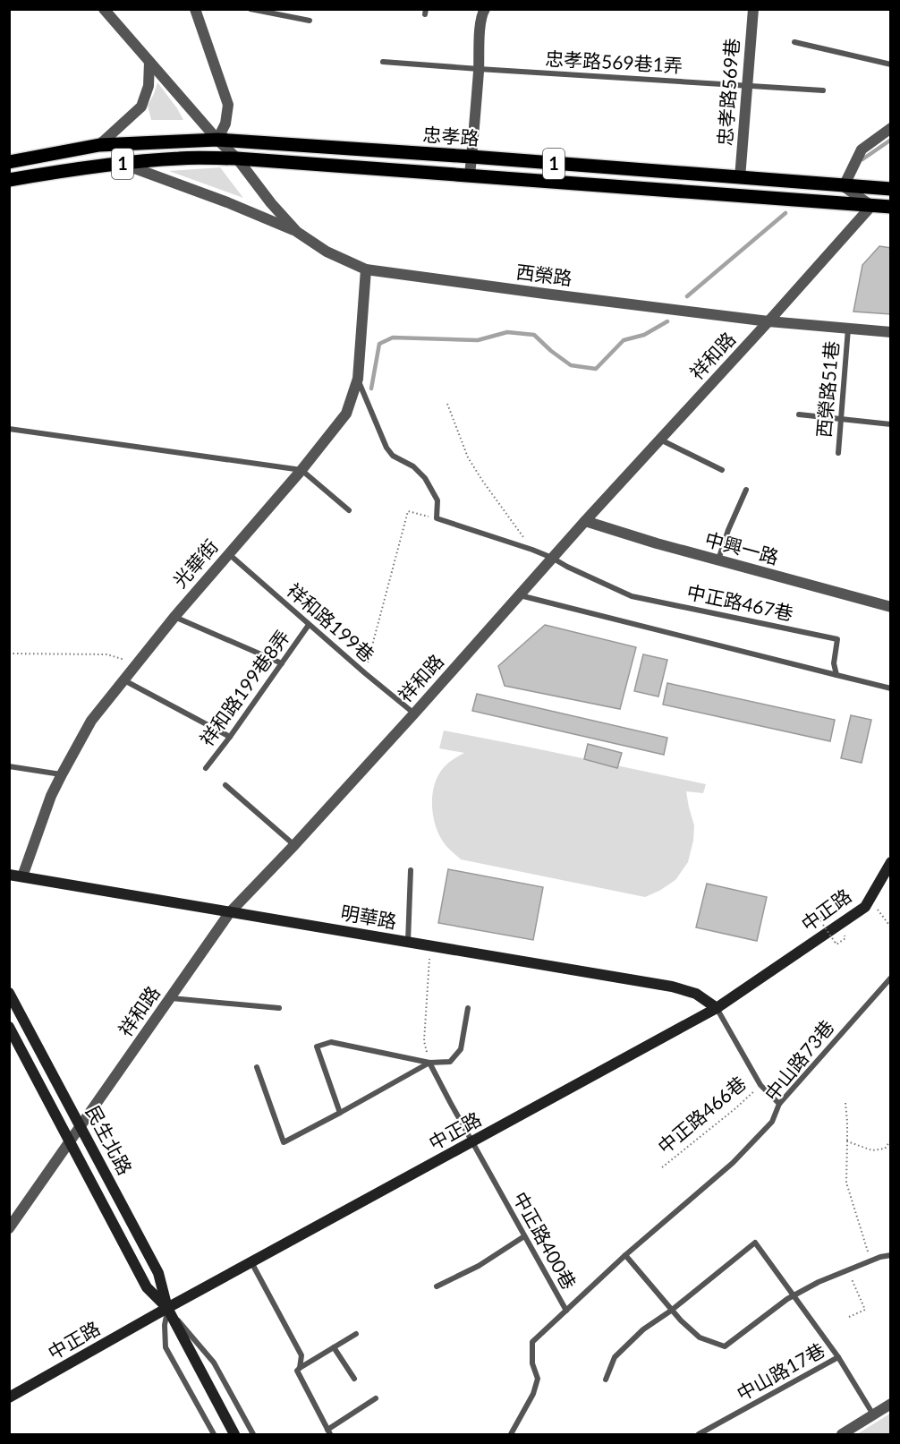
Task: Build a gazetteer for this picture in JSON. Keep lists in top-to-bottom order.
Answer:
{
  "streets": {
    "main road": ["忠孝路", "1"],
    "street": [
      "忠孝路569巷",
      "西榮路",
      "祥和路",
      "中興一路",
      "光華街",
      "中正路",
      "明華路",
      "民生北路"
    ],
    "lane": [
      "忠孝路569巷1弄",
      "西榮路51巷",
      "中正路467巷",
      "祥和路199巷",
      "祥和路199巷8弄",
      "中山路73巷",
      "中正路466巷",
      "中正路400巷",
      "中山路17巷"
    ]
  },
  "crossings": [
    ["忠孝路569巷1弄", "忠孝路569巷"],
    ["忠孝路569巷", "忠孝路"],
    ["忠孝路", "西榮路"],
    ["忠孝路", "祥和路"],
    ["西榮路", "祥和路"],
    ["西榮路", "西榮路51巷"],
    ["西榮路", "光華街"],
    ["祥和路", "中興一路"],
    ["祥和路", "中正路467巷"],
    ["祥和路", "祥和路199巷"],
    ["祥和路", "明華路"],
    ["祥和路", "民生北路"],
    ["光華街", "祥和路199巷"],
    ["光華街", "明華路"],
    ["祥和路199巷", "祥和路199巷8弄"],
    ["中正路", "明華路"],
    ["中正路", "中正路466巷"],
    ["中正路", "民生北路"],
    ["中正路", "中正路400巷"],
    ["明華路", "中正路466巷"],
    ["中山路73巷", "中正路466巷"],
    ["中山路73巷", "中正路400巷"]
  ]
}
